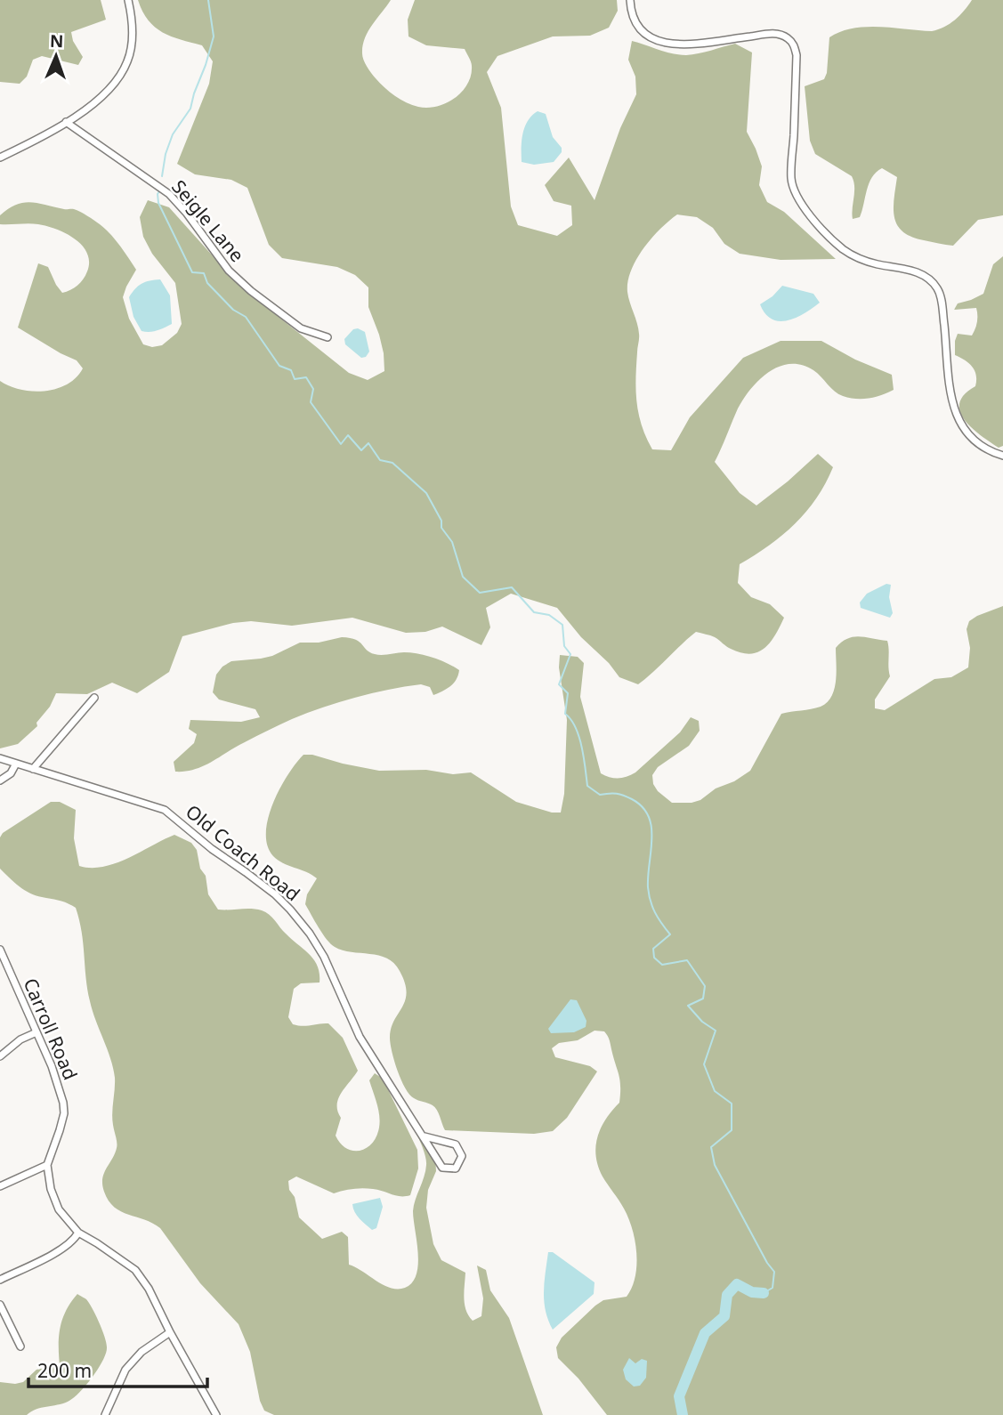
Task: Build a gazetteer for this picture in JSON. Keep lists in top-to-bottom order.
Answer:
{
  "streets": {
    "street": ["Seigle Lane", "Old Coach Road", "Carroll Road"]
  },
  "scale_bar": "200 m",
  "north": "top"
}
